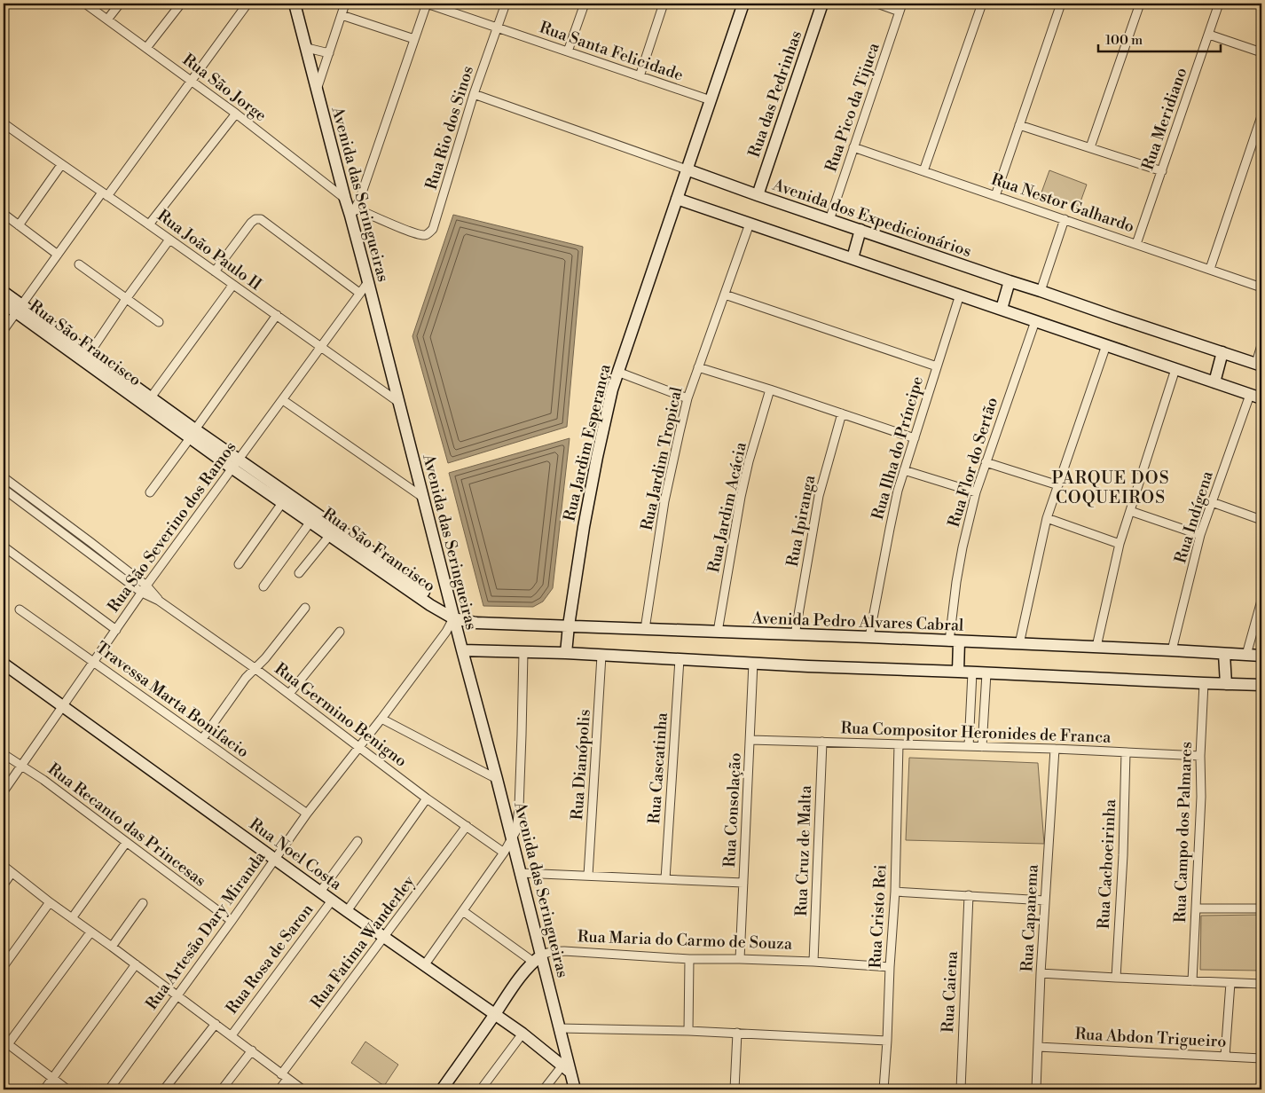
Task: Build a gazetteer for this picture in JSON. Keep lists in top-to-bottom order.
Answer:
{
  "streets": {
    "street": [
      "Rua Santa Felicidade",
      "Rua São Jorge",
      "Rua das Pedrinhas",
      "Rua Pico da Tijuca",
      "Rua Meridiano",
      "Rua Rio dos Sinos",
      "Avenida das Seringueiras",
      "Rua Nestor Galhardo",
      "Avenida dos Expedicionários",
      "Rua João Paulo II",
      "Rua São Francisco",
      "Rua Jardim Esperança",
      "Rua Ilha do Príncipe",
      "Rua Jardim Tropical",
      "Rua Flor do Sertão",
      "Rua Jardim Acácia",
      "Rua Indígena",
      "Rua Ipiranga",
      "Rua São Severino dos Ramos",
      "Avenida Pedro Alvares Cabral",
      "Travessa Marta Bonifacio",
      "Rua Germino Benigno",
      "Rua Compositor Heronides de Franca",
      "Rua Dianópolis",
      "Rua Cascatinha",
      "Rua Consolação",
      "Rua Recanto das Princesas",
      "Rua Campo dos Palmares",
      "Rua Cruz de Malta",
      "Rua Noel Costa",
      "Rua Cachoeirinha",
      "Rua Cristo Rei",
      "Rua Capanema",
      "Rua Artesão Dary Miranda",
      "Rua Maria do Carmo de Souza",
      "Rua Fatima Wanderley",
      "Rua Rosa de Saron",
      "Rua Caiena",
      "Rua Abdon Trigueiro"
    ]
  },
  "crossings": [
    ["Rua Santa Felicidade", "Rua Rio dos Sinos"],
    ["Rua Santa Felicidade", "Rua Jardim Esperança"],
    ["Rua São Jorge", "Avenida das Seringueiras"],
    ["Rua das Pedrinhas", "Avenida dos Expedicionários"],
    ["Rua Pico da Tijuca", "Rua Nestor Galhardo"],
    ["Rua Pico da Tijuca", "Avenida dos Expedicionários"],
    ["Rua Meridiano", "Rua Nestor Galhardo"],
    ["Rua Rio dos Sinos", "Avenida das Seringueiras"],
    ["Rua Rio dos Sinos", "Avenida dos Expedicionários"],
    ["Avenida das Seringueiras", "Rua João Paulo II"],
    ["Avenida das Seringueiras", "Rua São Francisco"],
    ["Avenida das Seringueiras", "Rua São Severino dos Ramos"],
    ["Avenida das Seringueiras", "Avenida Pedro Alvares Cabral"],
    ["Avenida das Seringueiras", "Rua Noel Costa"],
    ["Avenida das Seringueiras", "Rua Artesão Dary Miranda"],
    ["Avenida das Seringueiras", "Rua Maria do Carmo de Souza"],
    ["Avenida dos Expedicionários", "Rua Jardim Esperança"],
    ["Rua João Paulo II", "Rua São Francisco"],
    ["Rua João Paulo II", "Rua São Severino dos Ramos"],
    ["Rua São Francisco", "Rua São Severino dos Ramos"],
    ["Rua São Francisco", "Avenida Pedro Alvares Cabral"],
    ["Rua São Francisco", "Rua Artesão Dary Miranda"],
    ["Rua Jardim Esperança", "Avenida Pedro Alvares Cabral"],
    ["Rua Ilha do Príncipe", "Avenida Pedro Alvares Cabral"],
    ["Rua Jardim Tropical", "Avenida Pedro Alvares Cabral"],
    ["Rua Flor do Sertão", "Avenida Pedro Alvares Cabral"],
    ["Rua Jardim Acácia", "Avenida Pedro Alvares Cabral"],
    ["Rua Indígena", "Avenida Pedro Alvares Cabral"],
    ["Rua Ipiranga", "Avenida Pedro Alvares Cabral"],
    ["Rua São Severino dos Ramos", "Travessa Marta Bonifacio"],
    ["Rua São Severino dos Ramos", "Rua Germino Benigno"],
    ["Rua São Severino dos Ramos", "Rua Recanto das Princesas"],
    ["Rua São Severino dos Ramos", "Rua Noel Costa"],
    ["Avenida Pedro Alvares Cabral", "Rua Artesão Dary Miranda"],
    ["Travessa Marta Bonifacio", "Rua Artesão Dary Miranda"],
    ["Rua Germino Benigno", "Rua Artesão Dary Miranda"],
    ["Rua Germino Benigno", "Rua Fatima Wanderley"],
    ["Rua Compositor Heronides de Franca", "Rua Consolação"],
    ["Rua Compositor Heronides de Franca", "Rua Campo dos Palmares"],
    ["Rua Compositor Heronides de Franca", "Rua Cruz de Malta"],
    ["Rua Compositor Heronides de Franca", "Rua Cachoeirinha"],
    ["Rua Compositor Heronides de Franca", "Rua Cristo Rei"],
    ["Rua Compositor Heronides de Franca", "Rua Capanema"],
    ["Rua Consolação", "Rua Maria do Carmo de Souza"],
    ["Rua Recanto das Princesas", "Rua Artesão Dary Miranda"],
    ["Rua Cruz de Malta", "Rua Maria do Carmo de Souza"],
    ["Rua Noel Costa", "Rua Artesão Dary Miranda"],
    ["Rua Noel Costa", "Rua Fatima Wanderley"],
    ["Rua Noel Costa", "Rua Rosa de Saron"],
    ["Rua Cristo Rei", "Rua Maria do Carmo de Souza"],
    ["Rua Capanema", "Rua Abdon Trigueiro"]
  ],
  "districts": ["PARQUE DOS COQUEIROS"],
  "scale_bar": "100 m"
}
